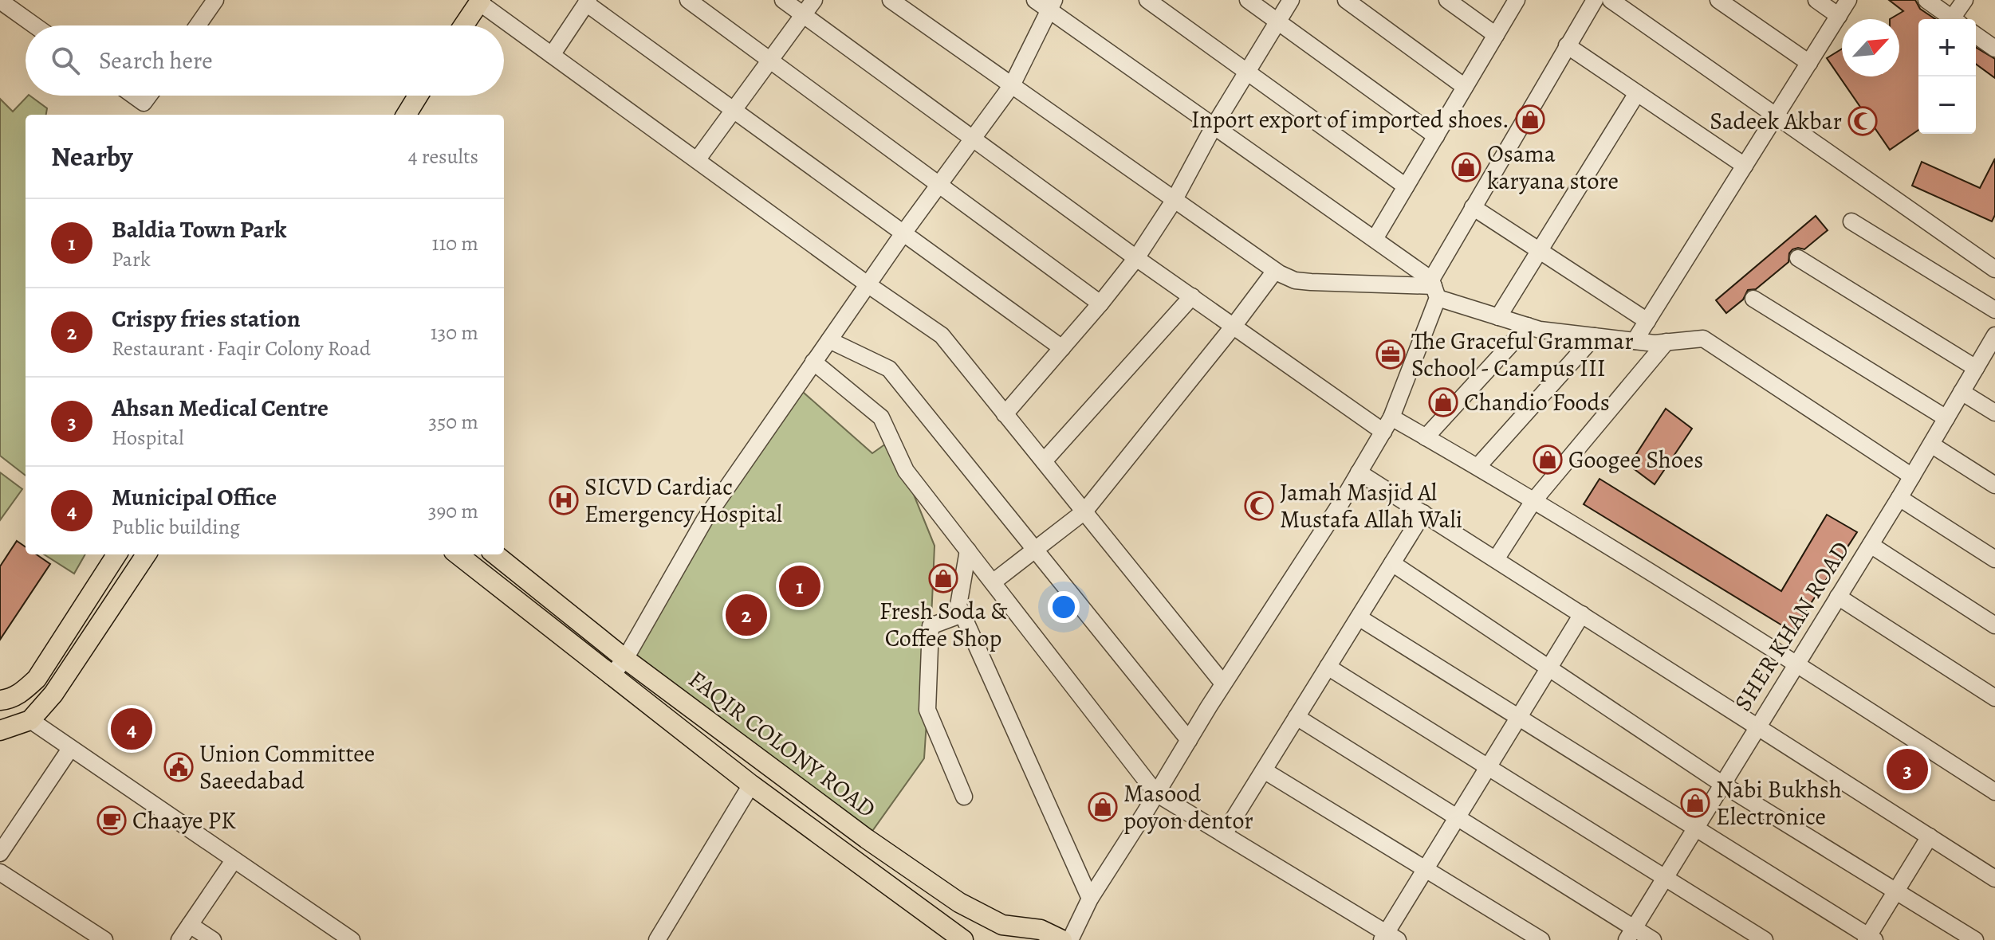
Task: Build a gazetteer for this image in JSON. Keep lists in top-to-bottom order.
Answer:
{
  "streets": {
    "main road": ["FAQIR COLONY ROAD"],
    "street": ["SHER KHAN ROAD"]
  },
  "places": {
    "shop": [
      "Inport export of imported shoes.",
      "Osama karyana store",
      "Chandio Foods",
      "Googee Shoes",
      "Fresh Soda & Coffee Shop",
      "Nabi Bukhsh Electronice",
      "Masood poyon dentor"
    ],
    "mosque": ["Sadeek Akbar", "Jamah Masjid Al Mustafa Allah Wali"],
    "office": ["The Graceful Grammar School - Campus III"],
    "hospital": ["SICVD Cardiac Emergency Hospital"],
    "public building": ["Union Committee Saeedabad"],
    "cafe": ["Chaaye PK"]
  },
  "north": "top right",
  "page": {
    "map_buttons": ["+", "−"],
    "search": "Search here",
    "heading": ["Nearby", "4 results"],
    "list": [
      {
        "mark": "1",
        "name": "Baldia Town Park",
        "note": "Park",
        "value": "110 m"
      },
      {
        "mark": "2",
        "name": "Crispy fries station",
        "note": "Restaurant · Faqir Colony Road",
        "value": "130 m"
      },
      {
        "mark": "3",
        "name": "Ahsan Medical Centre",
        "note": "Hospital",
        "value": "350 m"
      },
      {
        "mark": "4",
        "name": "Municipal Office",
        "note": "Public building",
        "value": "390 m"
      }
    ],
    "pins": [
      "1",
      "2",
      "4",
      "3"
    ]
  }
}
